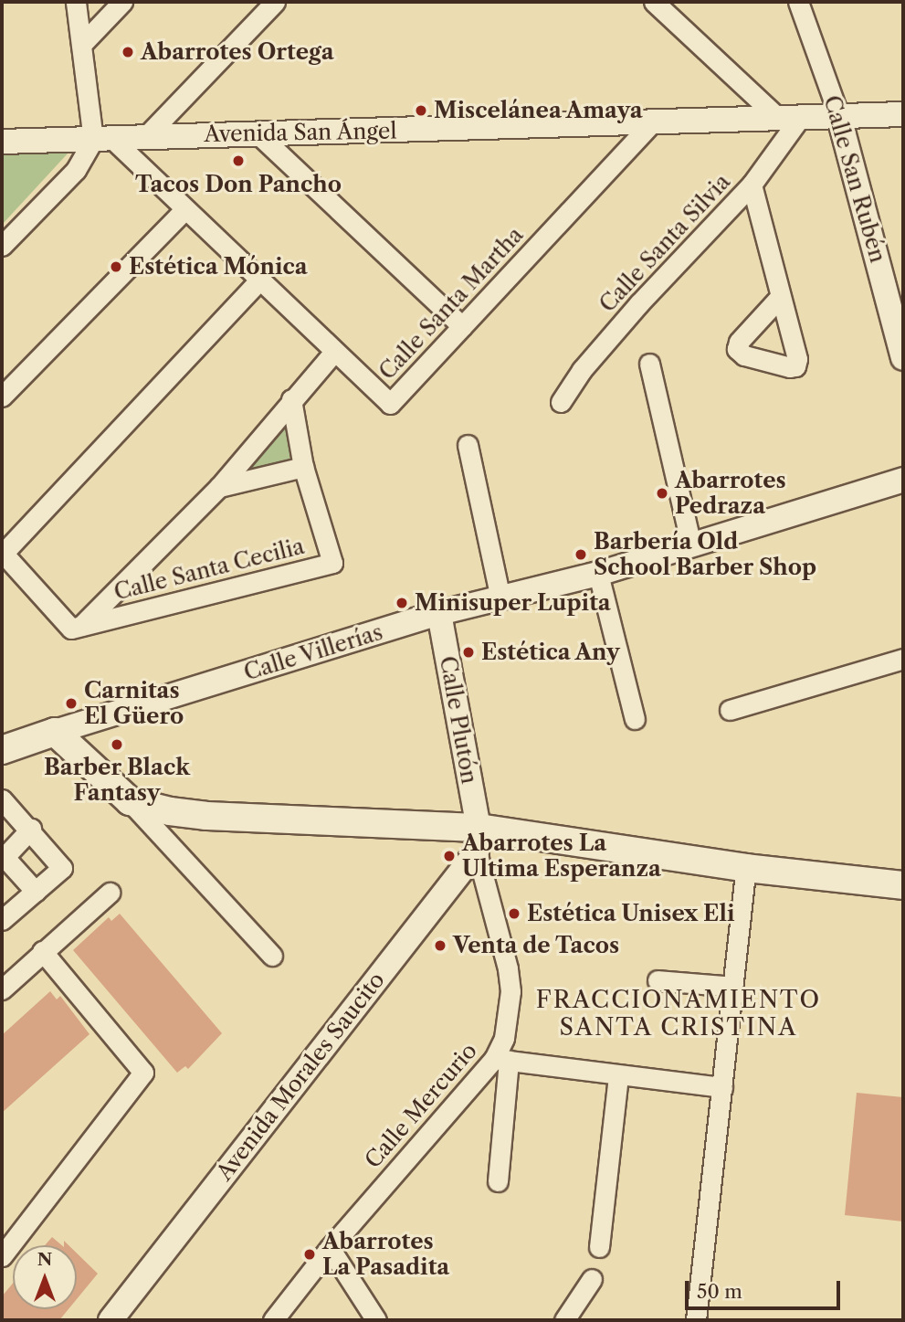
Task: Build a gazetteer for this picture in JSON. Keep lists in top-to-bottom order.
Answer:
{
  "streets": {
    "street": [
      "Avenida San Ángel",
      "Calle San Rubén",
      "Calle Santa Silvia",
      "Calle Santa Martha",
      "Calle Santa Cecilia",
      "Calle Villerías",
      "Calle Plutón",
      "Avenida Morales Saucito",
      "Calle Mercurio"
    ]
  },
  "crossings": [
    ["Avenida San Ángel", "Calle San Rubén"],
    ["Avenida San Ángel", "Calle Santa Silvia"],
    ["Avenida San Ángel", "Calle Santa Martha"],
    ["Calle Villerías", "Calle Plutón"],
    ["Calle Plutón", "Avenida Morales Saucito"],
    ["Calle Plutón", "Calle Mercurio"],
    ["Avenida Morales Saucito", "Calle Mercurio"]
  ],
  "districts": ["FRACCIONAMIENTO SANTA CRISTINA"],
  "places": [
    "Abarrotes Ortega",
    "Miscelánea Amaya",
    "Tacos Don Pancho",
    "Estética Mónica",
    "Abarrotes Pedraza",
    "Barbería Old School Barber Shop",
    "Minisuper Lupita",
    "Estética Any",
    "Carnitas El Güero",
    "Barber Black Fantasy",
    "Abarrotes La Ultima Esperanza",
    "Estética Unisex Eli",
    "Venta de Tacos",
    "Abarrotes La Pasadita"
  ],
  "scale_bar": "50 m",
  "north": "top"
}
